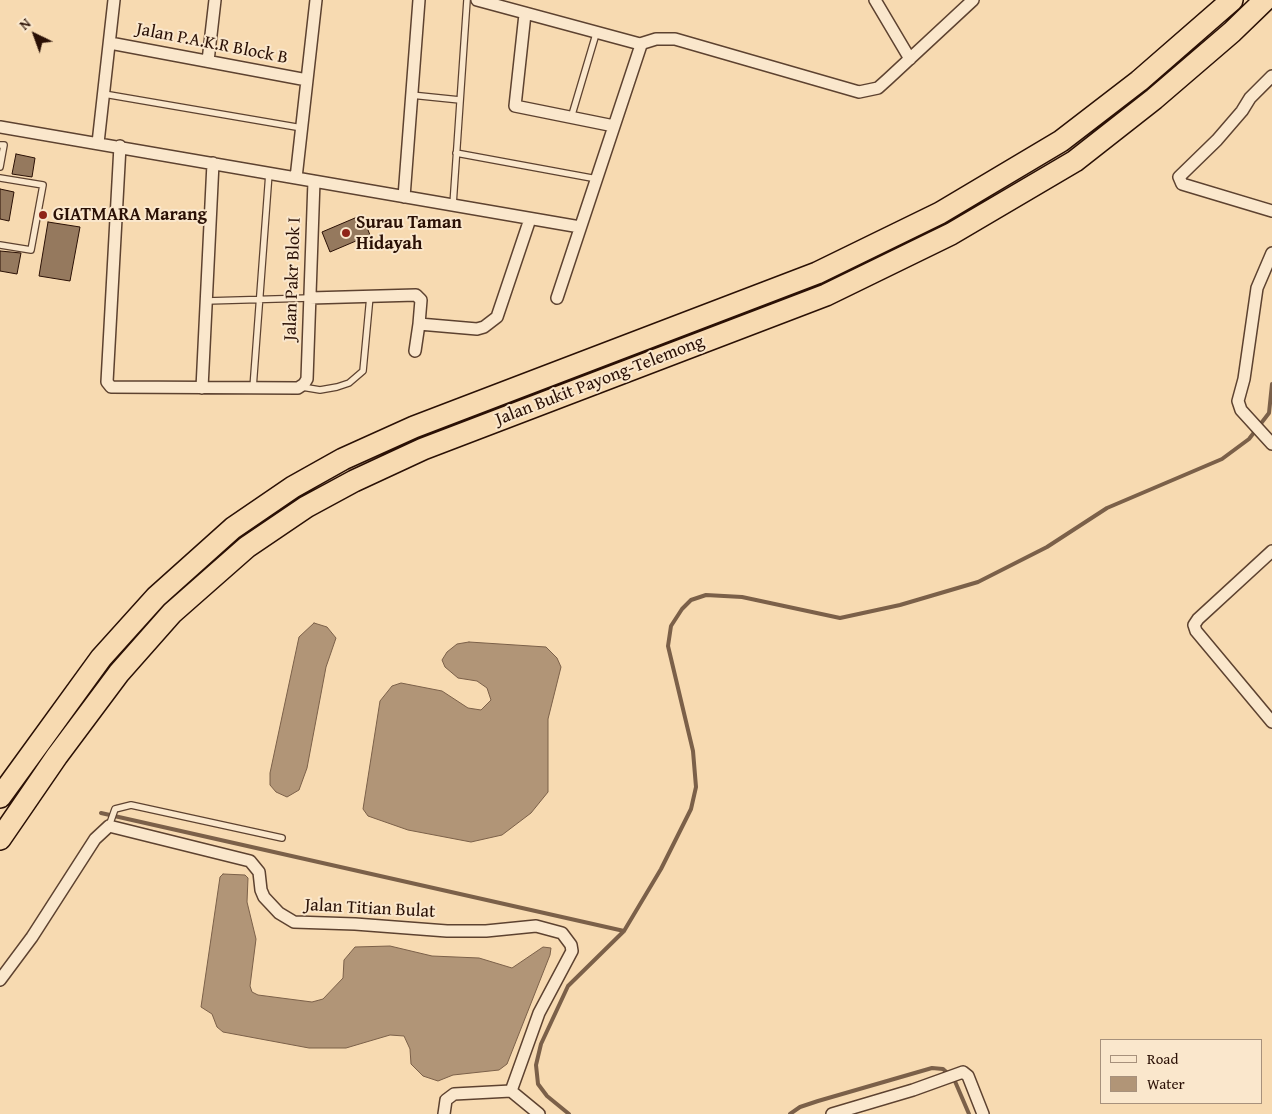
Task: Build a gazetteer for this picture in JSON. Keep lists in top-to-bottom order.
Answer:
{
  "streets": {
    "highway": ["Jalan Bukit Payong-Telemong"],
    "street": ["Jalan P.A.K.R Block B", "Jalan Pakr Blok I", "Jalan Titian Bulat"]
  },
  "places": ["GIATMARA Marang", "Surau Taman Hidayah"],
  "legend": ["Road", "Water"],
  "north": "top left"
}
